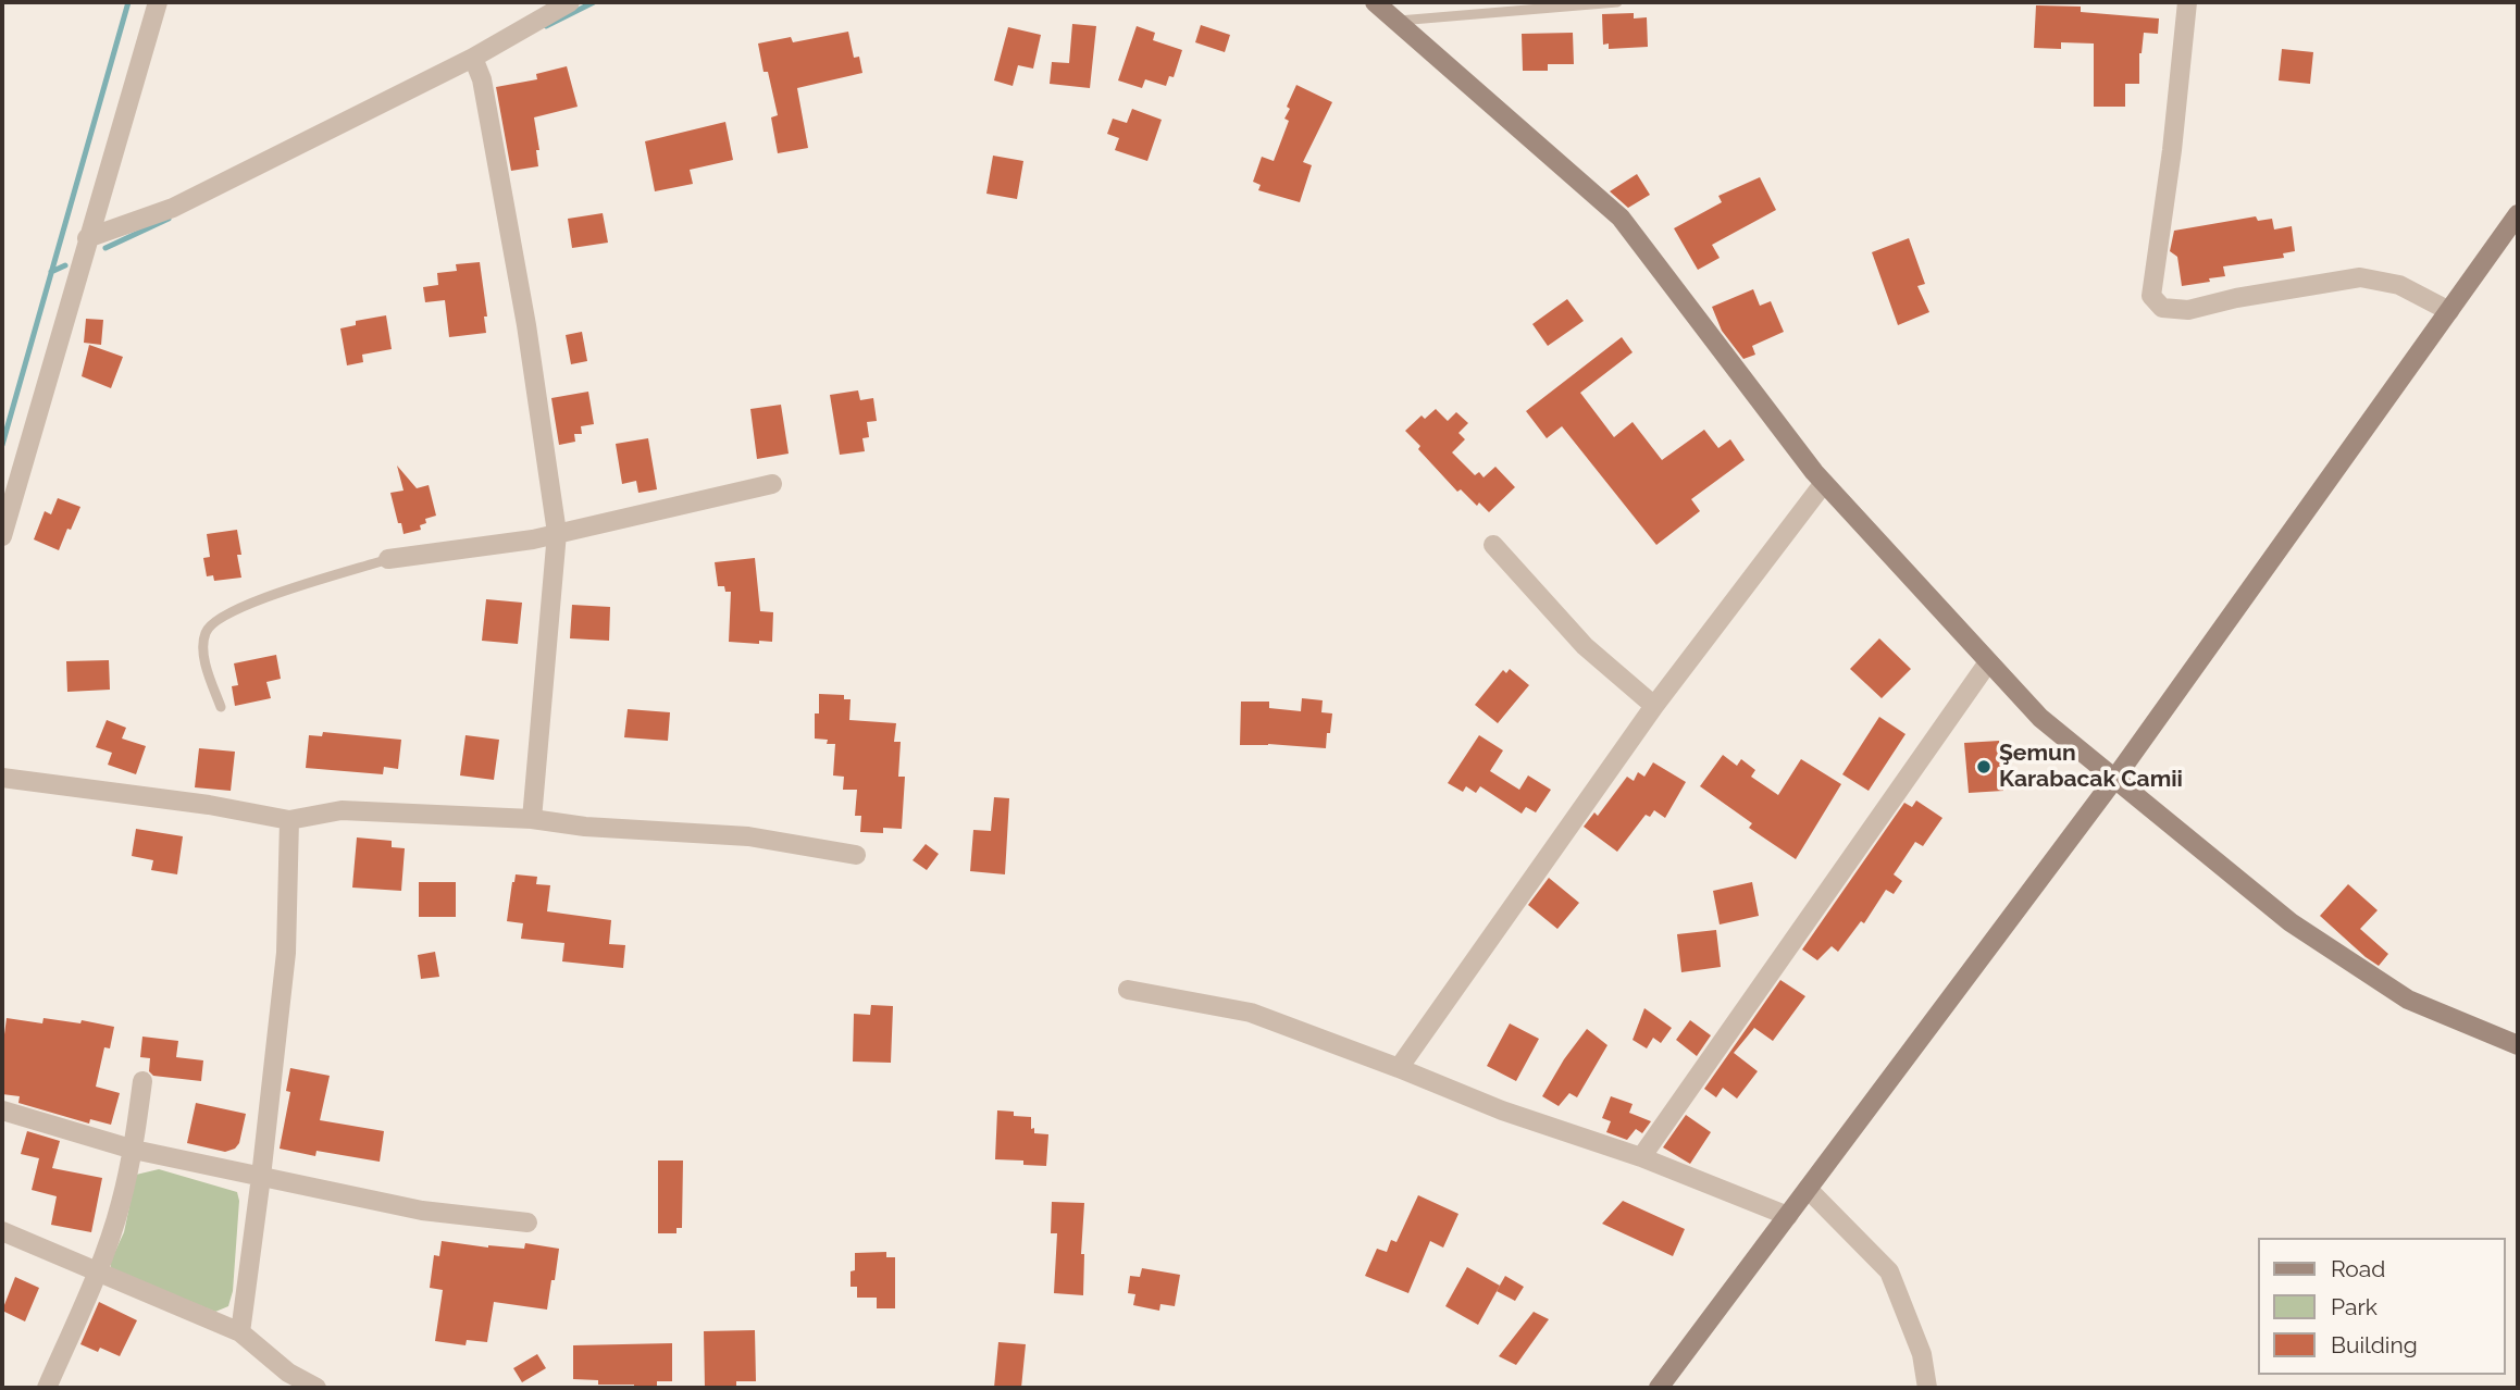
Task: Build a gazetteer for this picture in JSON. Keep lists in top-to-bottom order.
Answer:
{
  "places": ["Şemun Karabacak Camii"],
  "legend": ["Road", "Park", "Building"]
}
